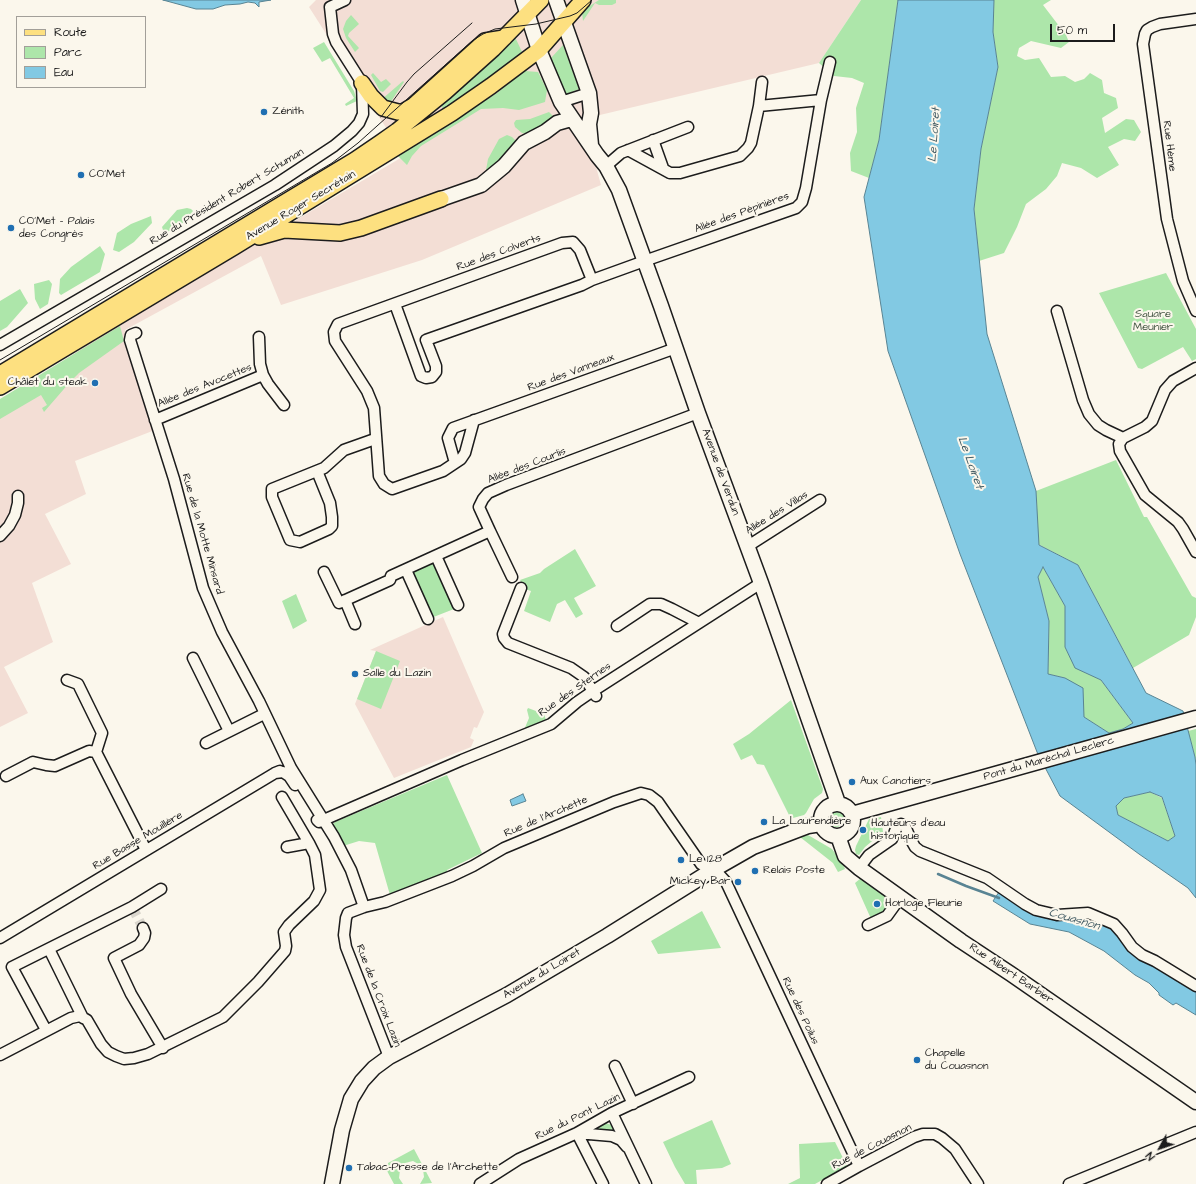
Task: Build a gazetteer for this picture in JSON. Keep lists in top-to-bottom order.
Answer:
{
  "streets": {
    "main road": ["Avenue Roger Secrétain"],
    "street": [
      "Rue Hème",
      "Rue du Président Robert Schuman",
      "Allée des Pépinières",
      "Rue des Colverts",
      "Rue des Vanneaux",
      "Allée des Avocettes",
      "Allée des Courlis",
      "Avenue de Verdun",
      "Allée des Villas",
      "Rue de la Motte Minsard",
      "Rue des Sternes",
      "Pont du Maréchal Leclerc",
      "Rue de l'Archette",
      "Rue Basse Mouillère",
      "Avenue du Loiret",
      "Rue Albert Barbier",
      "Rue de la Croix Lazin",
      "Rue des Poilus",
      "Rue du Pont Lazin",
      "Rue de Couasnon"
    ]
  },
  "crossings": [
    ["Avenue Roger Secrétain", "Avenue de Verdun"],
    ["Allée des Pépinières", "Avenue de Verdun"],
    ["Rue des Colverts", "Rue des Vanneaux"],
    ["Rue des Vanneaux", "Avenue de Verdun"],
    ["Allée des Avocettes", "Rue de la Motte Minsard"],
    ["Allée des Courlis", "Avenue de Verdun"],
    ["Avenue de Verdun", "Allée des Villas"],
    ["Avenue de Verdun", "Rue des Sternes"],
    ["Avenue de Verdun", "Pont du Maréchal Leclerc"],
    ["Avenue de Verdun", "Avenue du Loiret"],
    ["Avenue de Verdun", "Rue Albert Barbier"],
    ["Rue de la Motte Minsard", "Rue des Sternes"],
    ["Rue de la Motte Minsard", "Rue de l'Archette"],
    ["Rue de la Motte Minsard", "Rue Basse Mouillère"],
    ["Rue de la Motte Minsard", "Rue de la Croix Lazin"],
    ["Pont du Maréchal Leclerc", "Avenue du Loiret"],
    ["Pont du Maréchal Leclerc", "Rue Albert Barbier"],
    ["Rue de l'Archette", "Avenue du Loiret"],
    ["Rue de l'Archette", "Rue de la Croix Lazin"],
    ["Rue de l'Archette", "Rue des Poilus"],
    ["Avenue du Loiret", "Rue Albert Barbier"],
    ["Avenue du Loiret", "Rue de la Croix Lazin"],
    ["Avenue du Loiret", "Rue des Poilus"],
    ["Rue des Poilus", "Rue de Couasnon"]
  ],
  "water": ["Le Loiret", "Couasnon"],
  "parks": ["Square Meunier"],
  "places": [
    "Zénith",
    "CO'Met",
    "CO'Met - Palais des Congrès",
    "Châlet du steak",
    "Salle du Lazin",
    "Aux Canotiers",
    "La Laurendière",
    "Hauteurs d'eau historique",
    "Le 128",
    "Relais Poste",
    "Mickey Bar",
    "Horloge Fleurie",
    "Chapelle du Couasnon",
    "Tabac-Presse de l'Archette"
  ],
  "legend": ["Route", "Parc", "Eau"],
  "scale_bar": "50 m",
  "north": "bottom left"
}
